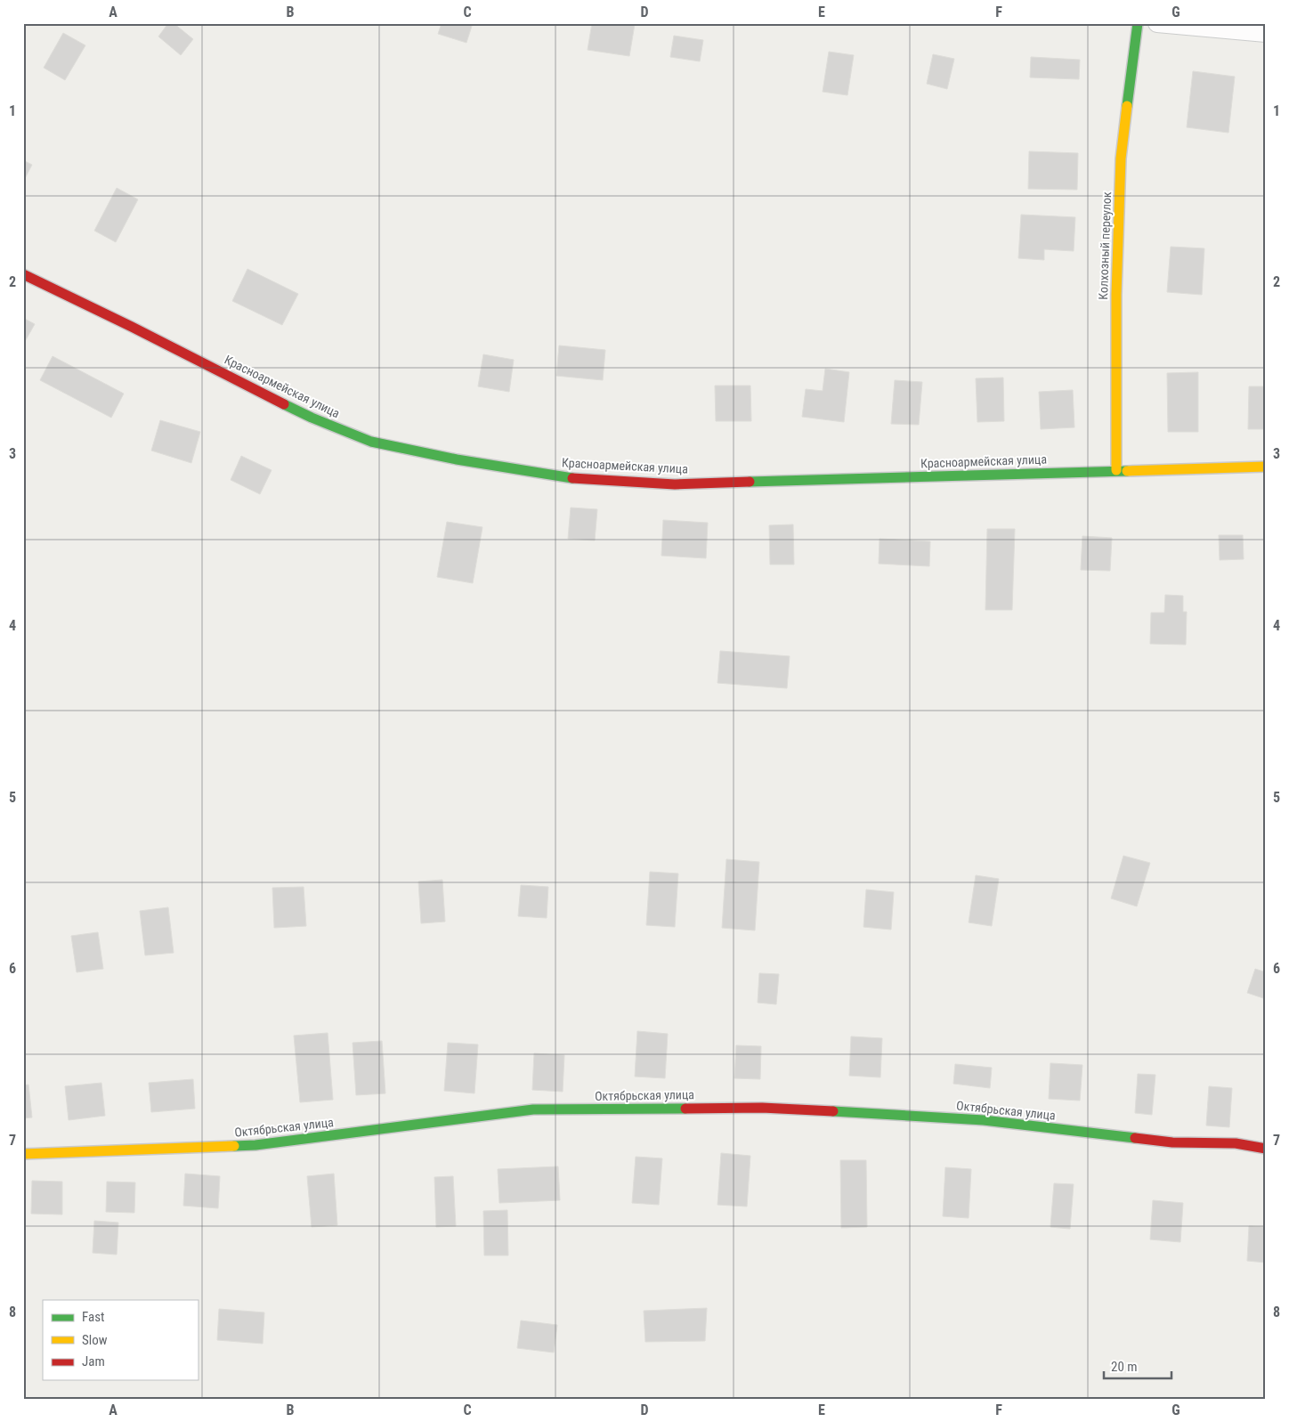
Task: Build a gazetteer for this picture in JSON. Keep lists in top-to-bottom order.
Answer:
{
  "streets": {
    "street": ["Колхозный переулок", "Красноармейская улица", "Октябрьская улица"]
  },
  "crossings": [
    ["Колхозный переулок", "Красноармейская улица"]
  ],
  "legend": ["Fast", "Slow", "Jam"],
  "scale_bar": "20 m",
  "grid": {
    "columns": [
      "A",
      "B",
      "C",
      "D",
      "E",
      "F",
      "G"
    ],
    "rows": [
      "1",
      "2",
      "3",
      "4",
      "5",
      "6",
      "7",
      "8"
    ]
  }
}
